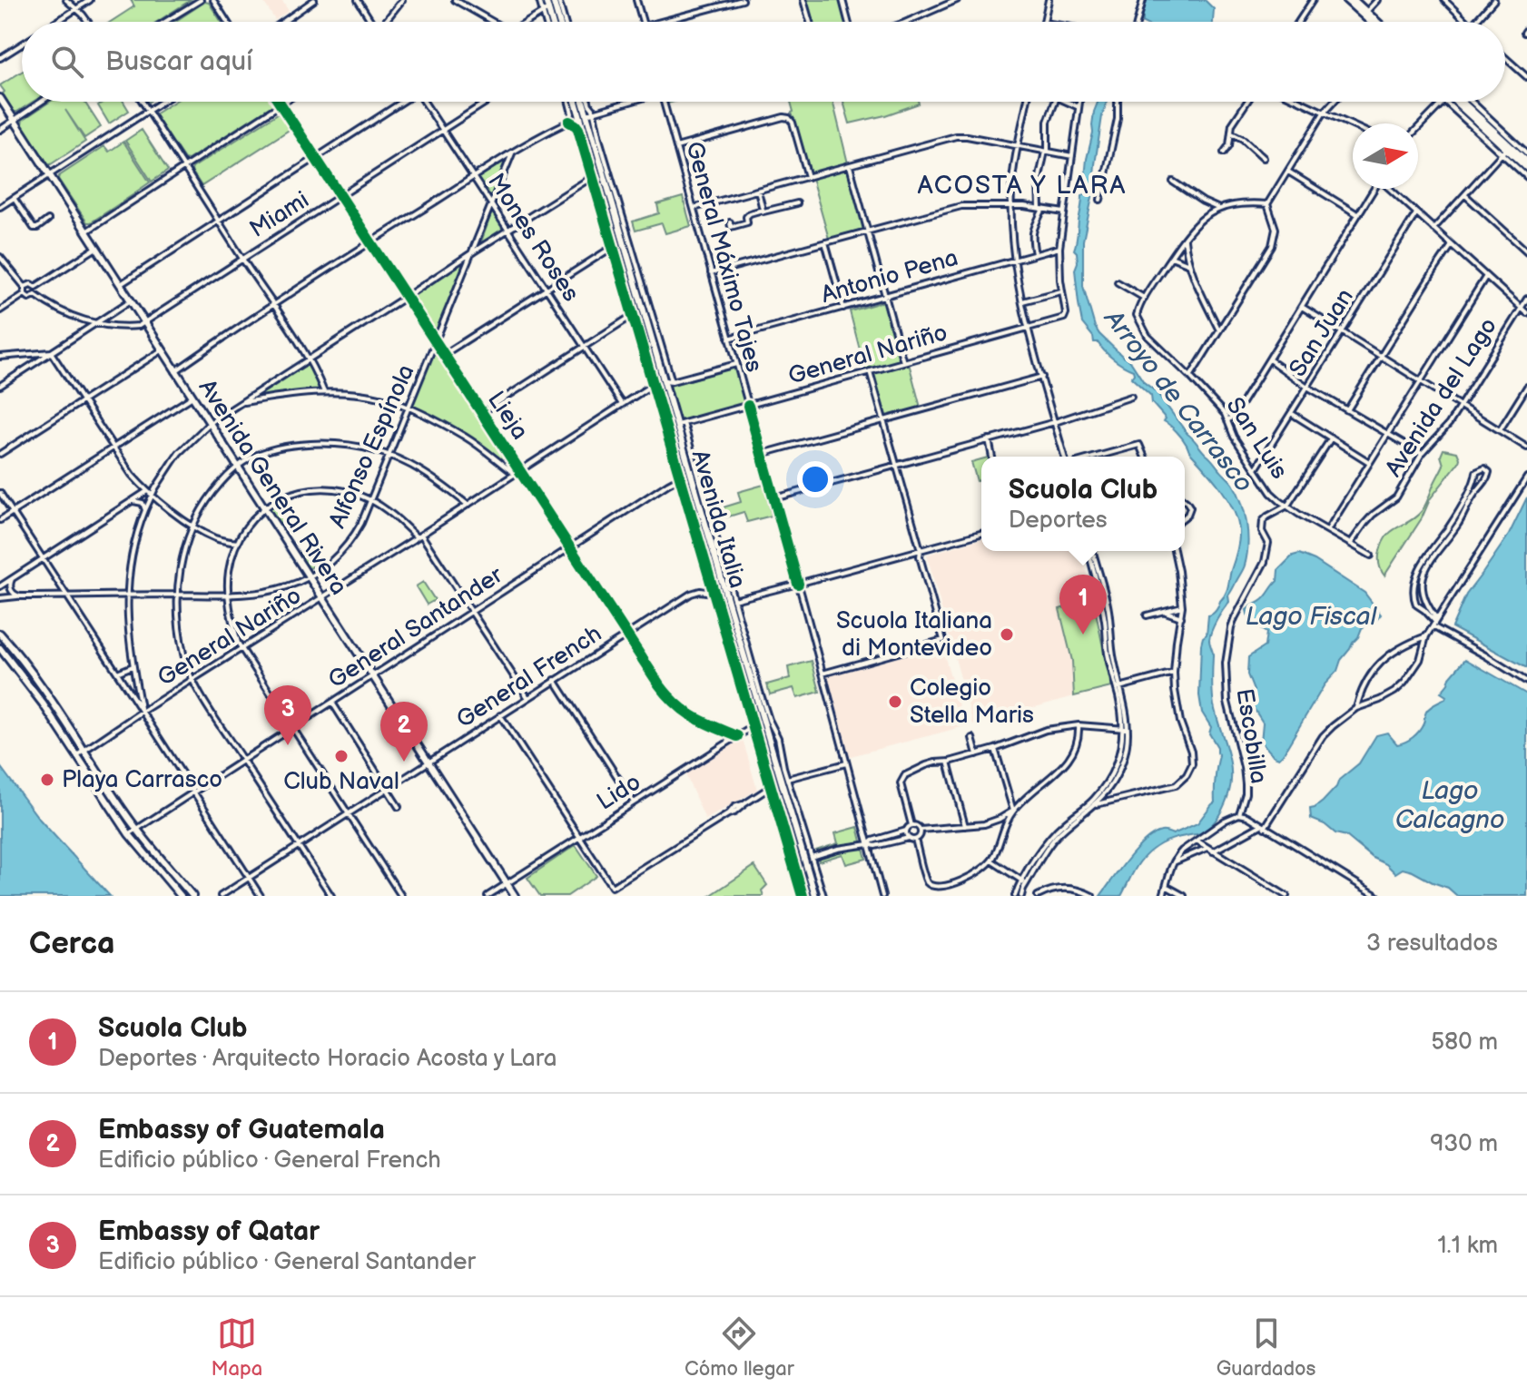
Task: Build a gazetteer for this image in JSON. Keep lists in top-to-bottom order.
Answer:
{
  "streets": {
    "main road": ["Avenida General Rivera", "Avenida Italia"],
    "street": [
      "Miami",
      "Mones Roses",
      "General Máximo Tajes",
      "Antonio Pena",
      "San Juan",
      "General Nariño",
      "Avenida del Lago",
      "Lieja",
      "San Luis",
      "Alfonso Espínola",
      "General Santander",
      "General French",
      "Escobilla",
      "Lido"
    ]
  },
  "crossings": [
    ["Miami", "Mones Roses"],
    ["Miami", "Lieja"],
    ["Miami", "Avenida General Rivera"],
    ["Mones Roses", "General Nariño"],
    ["Mones Roses", "Alfonso Espínola"],
    ["General Máximo Tajes", "Antonio Pena"],
    ["General Máximo Tajes", "General Nariño"],
    ["San Juan", "San Luis"],
    ["General Nariño", "Lieja"],
    ["General Nariño", "Avenida General Rivera"],
    ["General Nariño", "Avenida Italia"],
    ["Avenida del Lago", "San Luis"],
    ["Lieja", "Alfonso Espínola"],
    ["Lieja", "General Santander"],
    ["Lieja", "General French"],
    ["Lieja", "Lido"],
    ["San Luis", "Escobilla"],
    ["Alfonso Espínola", "Avenida General Rivera"],
    ["Avenida General Rivera", "General Santander"],
    ["Avenida General Rivera", "General French"],
    ["Avenida General Rivera", "Lido"],
    ["Avenida Italia", "General Santander"],
    ["Avenida Italia", "General French"],
    ["Avenida Italia", "Lido"]
  ],
  "districts": ["ACOSTA Y LARA"],
  "water": ["Arroyo de Carrasco", "Lago Fiscal", "Lago Calcagno"],
  "places": [
    "Scuola Italiana di Montevideo",
    "Colegio Stella Maris",
    "Club Naval",
    "Playa Carrasco"
  ],
  "north": "right",
  "page": {
    "search": "Buscar aquí",
    "popup": ["Scuola Club", "Deportes"],
    "pins": ["1", "3", "2"],
    "heading": ["Cerca", "3 resultados"],
    "list": [
      {
        "mark": "1",
        "name": "Scuola Club",
        "note": "Deportes · Arquitecto Horacio Acosta y Lara",
        "value": "580 m"
      },
      {
        "mark": "2",
        "name": "Embassy of Guatemala",
        "note": "Edificio público · General French",
        "value": "930 m"
      },
      {
        "mark": "3",
        "name": "Embassy of Qatar",
        "note": "Edificio público · General Santander",
        "value": "1.1 km"
      }
    ],
    "nav": ["Mapa", "Cómo llegar", "Guardados"]
  }
}
